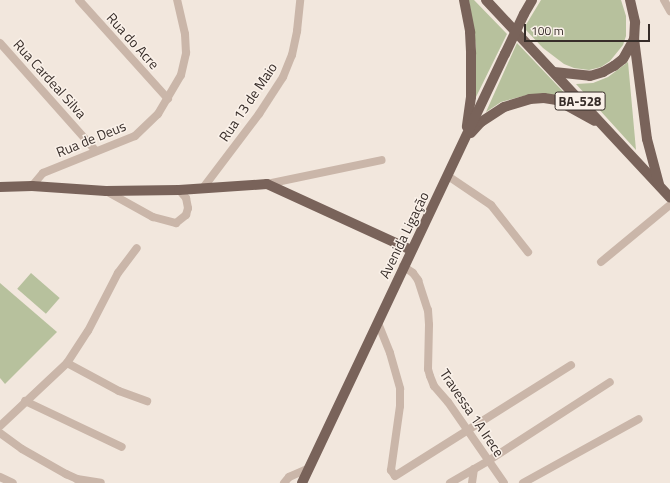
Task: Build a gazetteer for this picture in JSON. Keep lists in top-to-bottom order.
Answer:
{
  "streets": {
    "main road": ["BA-528", "Avenida Ligação"],
    "street": [
      "Rua do Acre",
      "Rua Cardeal Silva",
      "Rua 13 de Maio",
      "Rua de Deus",
      "Travessa 1A Irece"
    ]
  },
  "crossings": [
    ["Rua do Acre", "Rua de Deus"],
    ["Rua Cardeal Silva", "Rua de Deus"],
    ["Avenida Ligação", "Travessa 1A Irece"]
  ],
  "scale_bar": "100 m"
}
